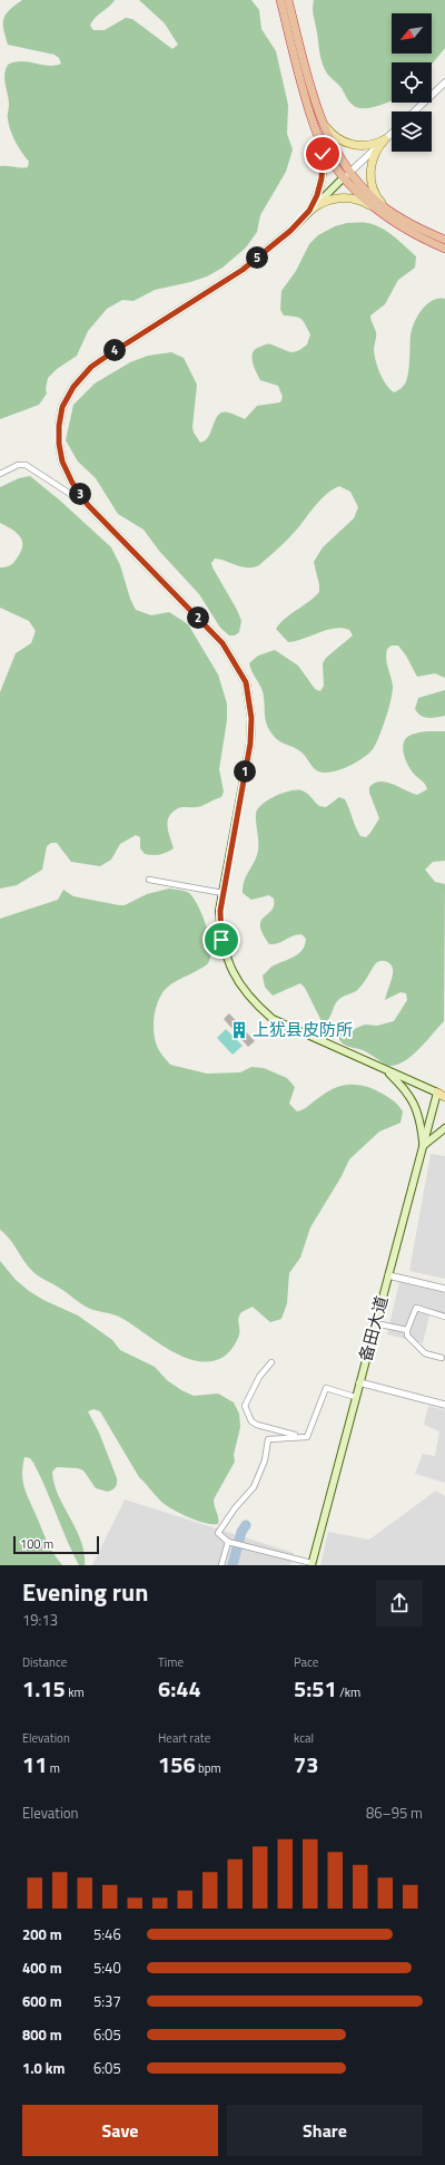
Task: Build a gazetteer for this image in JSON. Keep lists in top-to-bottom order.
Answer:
{
  "streets": {
    "main road": ["备田大道"]
  },
  "places": {
    "building": ["上犹县皮防所"]
  },
  "scale_bar": "100 m",
  "north": "bottom left",
  "page": {
    "pins": [
      "5",
      "4",
      "3",
      "2",
      "1"
    ],
    "scale": "100 m",
    "heading": ["Evening run", "19:13"],
    "stats": [
      ["Distance", "1.15 km"],
      ["Time", "6:44"],
      ["Pace", "5:51 /km"],
      ["Elevation", "11 m"],
      ["Heart rate", "156 bpm"],
      ["kcal", "73"]
    ],
    "chart": ["Elevation", "86–95 m"],
    "list": [
      {
        "name": "200 m",
        "note": "5:46"
      },
      {
        "name": "400 m",
        "note": "5:40"
      },
      {
        "name": "600 m",
        "note": "5:37"
      },
      {
        "name": "800 m",
        "note": "6:05"
      },
      {
        "name": "1.0 km",
        "note": "6:05"
      }
    ],
    "buttons": ["Save", "Share"]
  }
}
